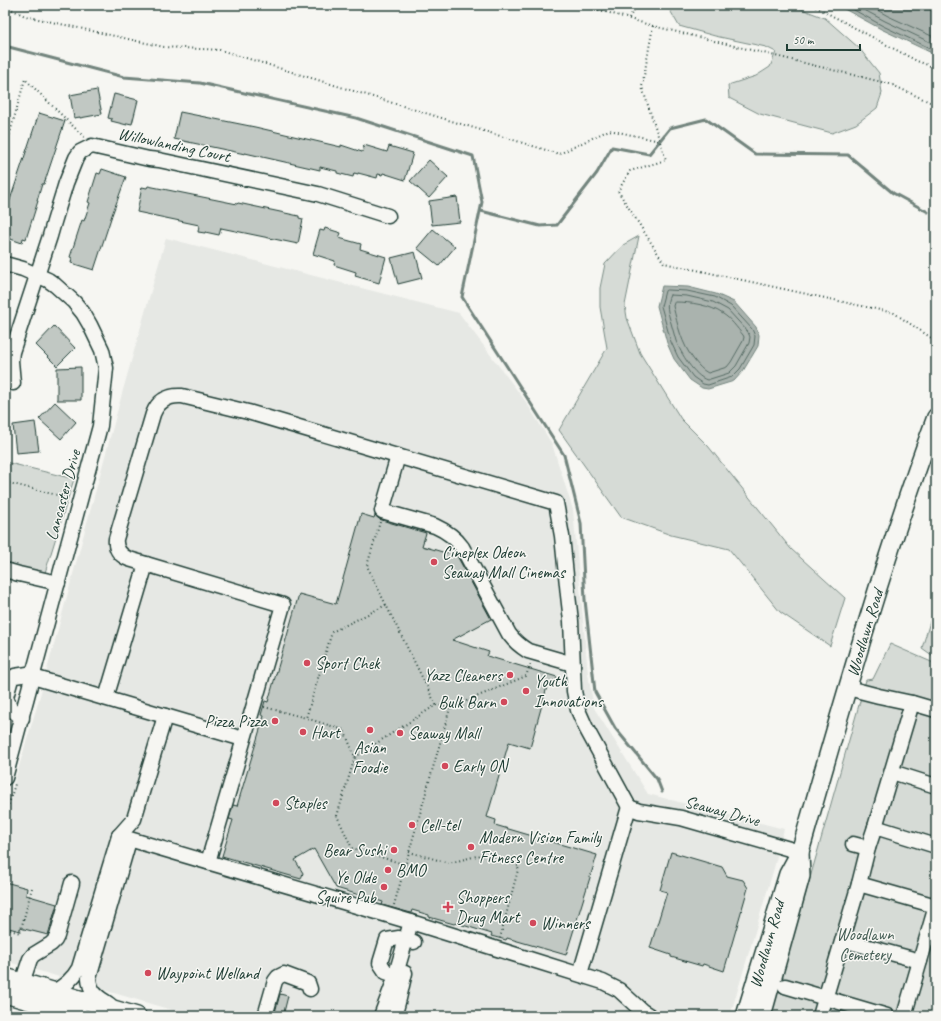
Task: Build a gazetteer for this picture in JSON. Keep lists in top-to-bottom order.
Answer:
{
  "streets": {
    "main road": ["Woodlawn Road"],
    "street": ["Willowlanding Court", "Lancaster Drive", "Seaway Drive"]
  },
  "crossings": [
    ["Willowlanding Court", "Lancaster Drive"],
    ["Woodlawn Road", "Seaway Drive"]
  ],
  "parks": ["Woodlawn Cemetery"],
  "places": {
    "other": [
      "Cineplex Odeon Seaway Mall Cinemas",
      "Sport Chek",
      "Yazz Cleaners",
      "Youth Innovations",
      "Bulk Barn",
      "Pizza Pizza",
      "Asian Foodie",
      "Hart",
      "Seaway Mall",
      "Early ON",
      "Staples",
      "Cell-tel",
      "Modern Vision Family Fitness Centre",
      "Bear Sushi",
      "BMO",
      "Ye Olde Squire Pub",
      "Winners",
      "Waypoint Welland"
    ],
    "health": ["Shoppers Drug Mart"]
  },
  "scale_bar": "50 m"
}
